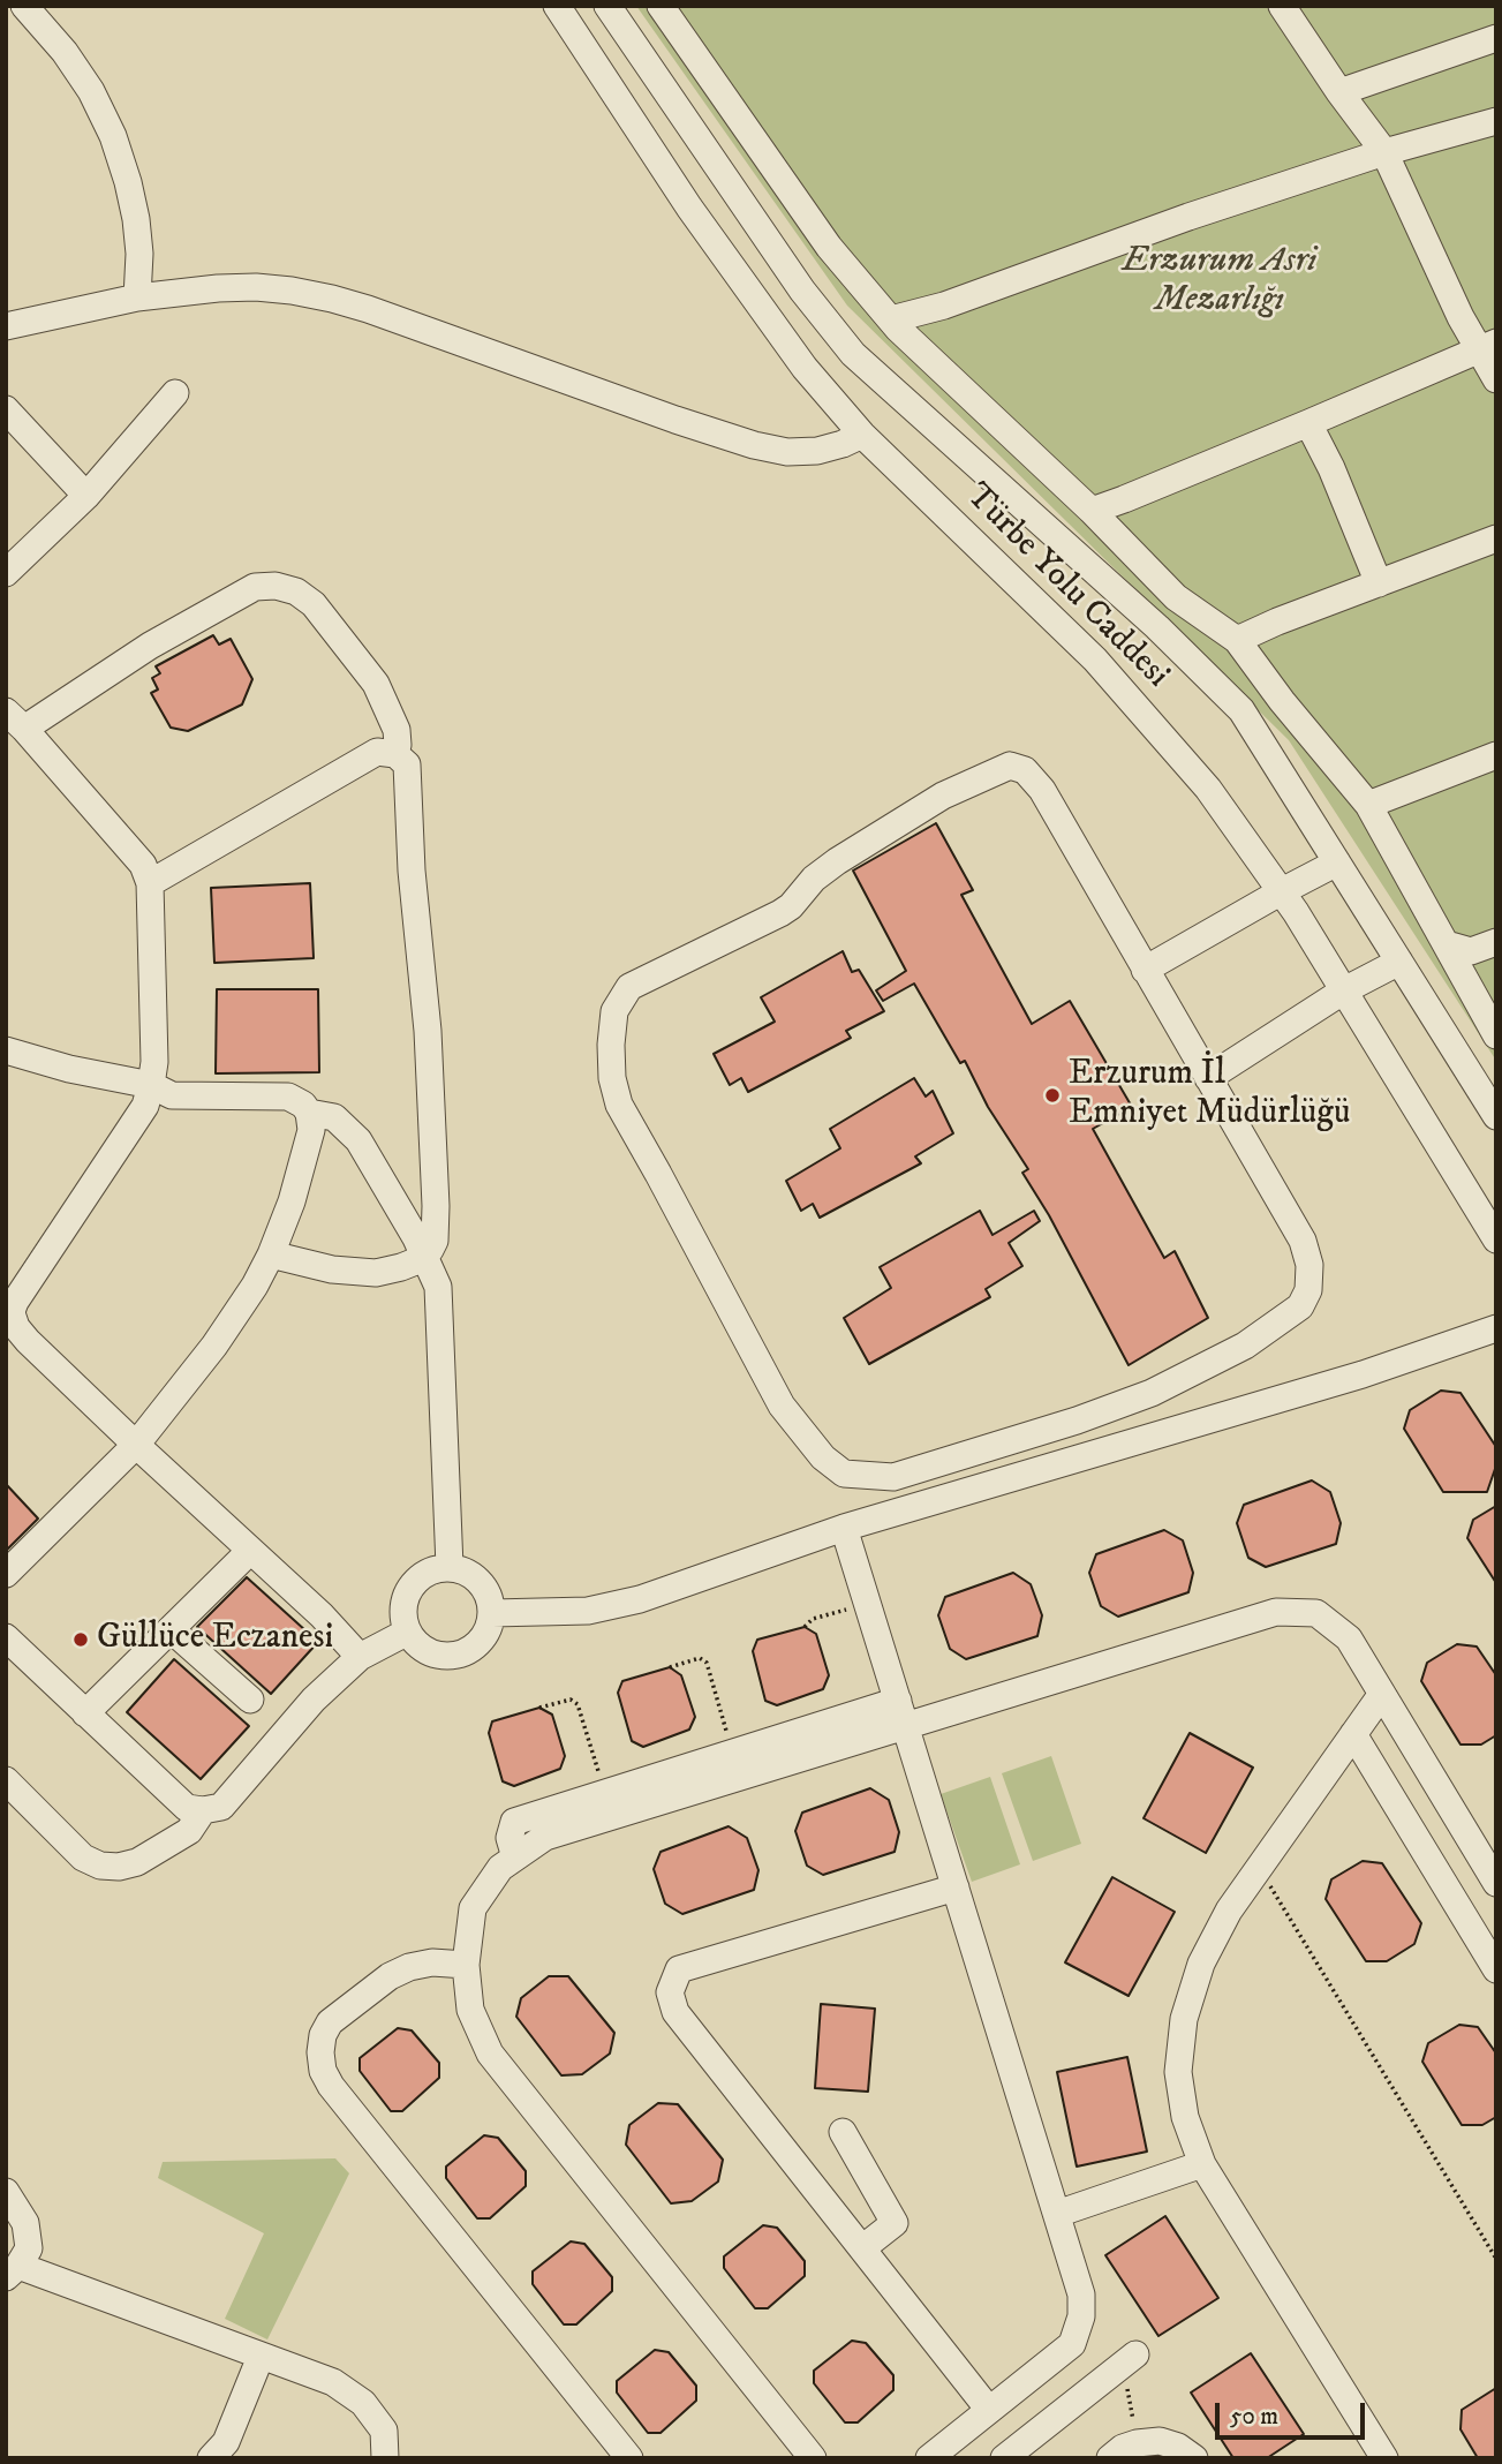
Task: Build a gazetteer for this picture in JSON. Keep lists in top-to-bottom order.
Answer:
{
  "streets": {
    "street": ["Türbe Yolu Caddesi"]
  },
  "parks": ["Erzurum Asri Mezarlığı"],
  "places": ["Erzurum İl Emniyet Müdürlüğü", "Güllüce Eczanesi"],
  "scale_bar": "50 m"
}
